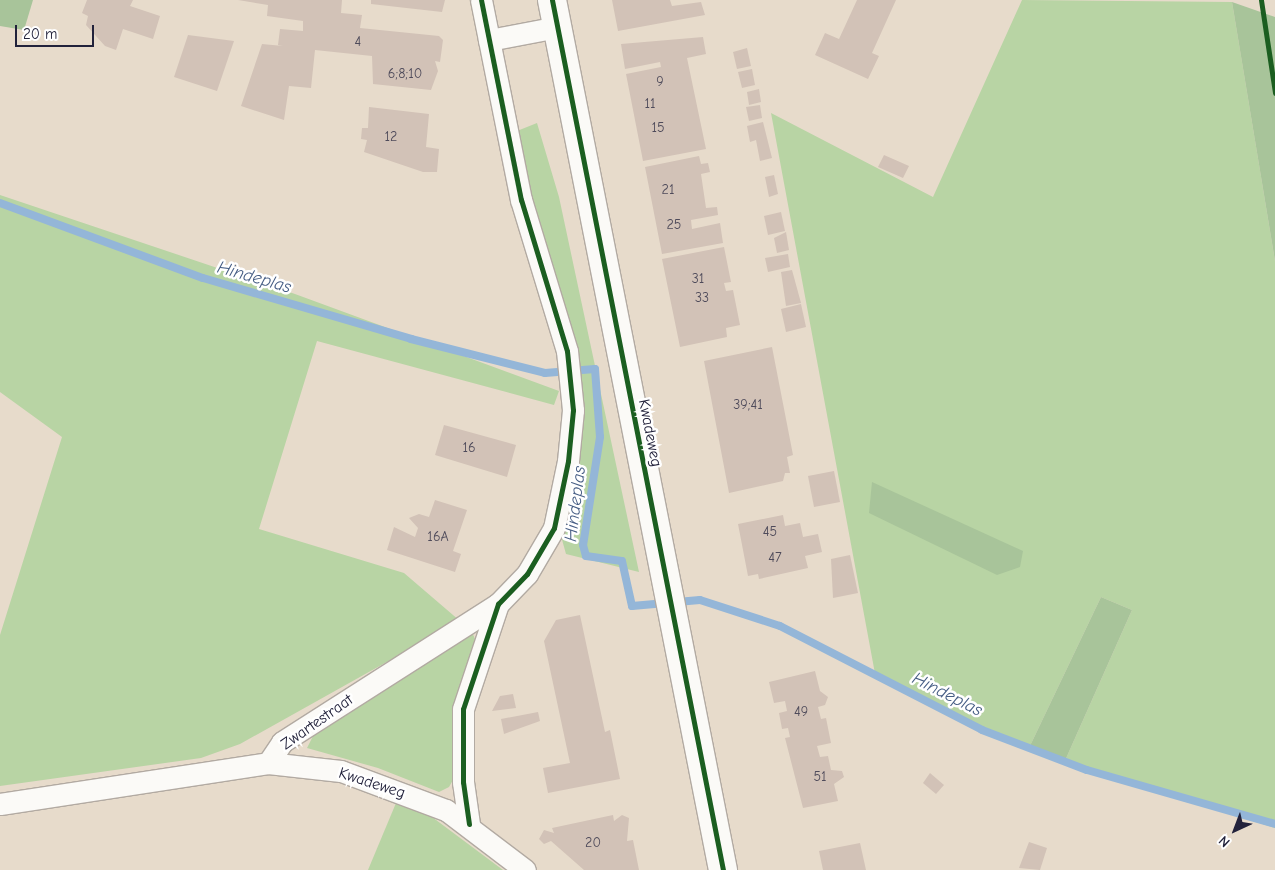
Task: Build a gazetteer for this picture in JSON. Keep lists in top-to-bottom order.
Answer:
{
  "streets": {
    "main road": ["Kwadeweg"],
    "street": ["Zwartestraat"]
  },
  "crossings": [
    ["Kwadeweg", "Zwartestraat"]
  ],
  "water": ["Hindeplas"],
  "house_numbers": [
    "4",
    "6;8;10",
    "9",
    "11",
    "15",
    "12",
    "21",
    "25",
    "31",
    "33",
    "39;41",
    "16",
    "45",
    "16A",
    "47",
    "49",
    "51",
    "20"
  ],
  "scale_bar": "20 m",
  "north": "bottom left"
}
